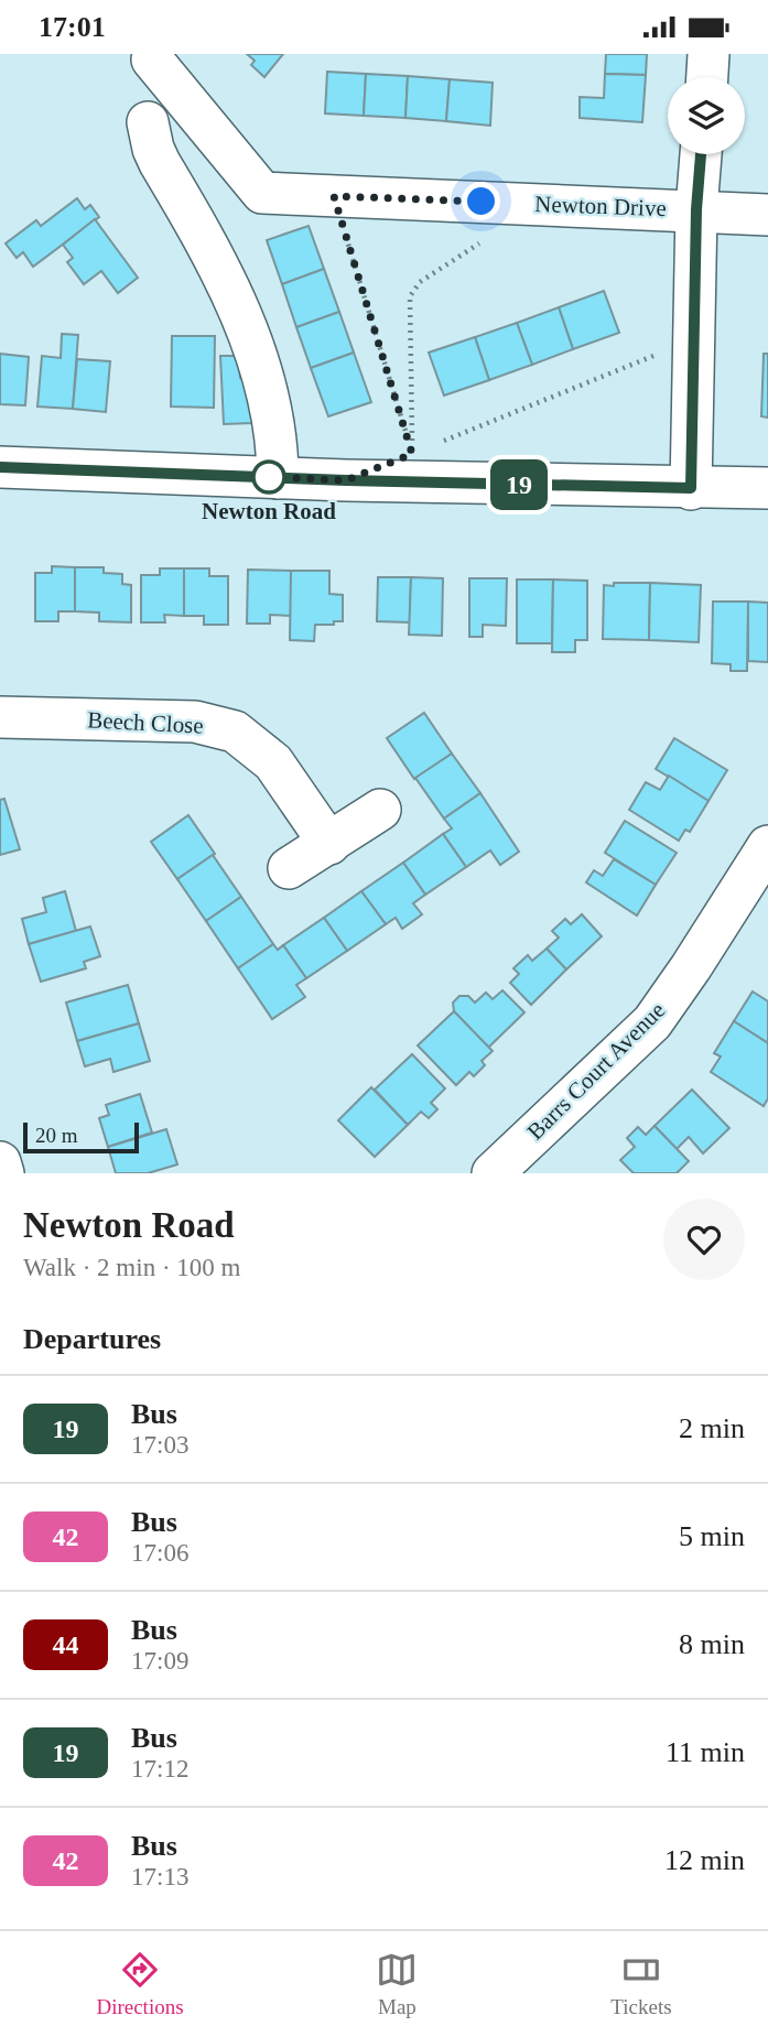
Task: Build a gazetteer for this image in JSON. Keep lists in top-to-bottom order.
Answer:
{
  "streets": {
    "street": ["Newton Drive", "Beech Close", "Barrs Court Avenue"]
  },
  "places": ["Newton Road"],
  "lines": ["bus line 19"],
  "scale_bar": "20 m",
  "page": {
    "status": "17:01",
    "on_map": "19",
    "scale": "20 m",
    "heading": [
      ["Newton Road", "Walk · 2 min · 100 m"],
      "Departures"
    ],
    "list": [
      {
        "mark": "19",
        "name": "Bus",
        "note": "17:03",
        "value": "2 min"
      },
      {
        "mark": "42",
        "name": "Bus",
        "note": "17:06",
        "value": "5 min"
      },
      {
        "mark": "44",
        "name": "Bus",
        "note": "17:09",
        "value": "8 min"
      },
      {
        "mark": "19",
        "name": "Bus",
        "note": "17:12",
        "value": "11 min"
      },
      {
        "mark": "42",
        "name": "Bus",
        "note": "17:13",
        "value": "12 min"
      }
    ],
    "tabs": ["Directions", "Map", "Tickets"]
  }
}
